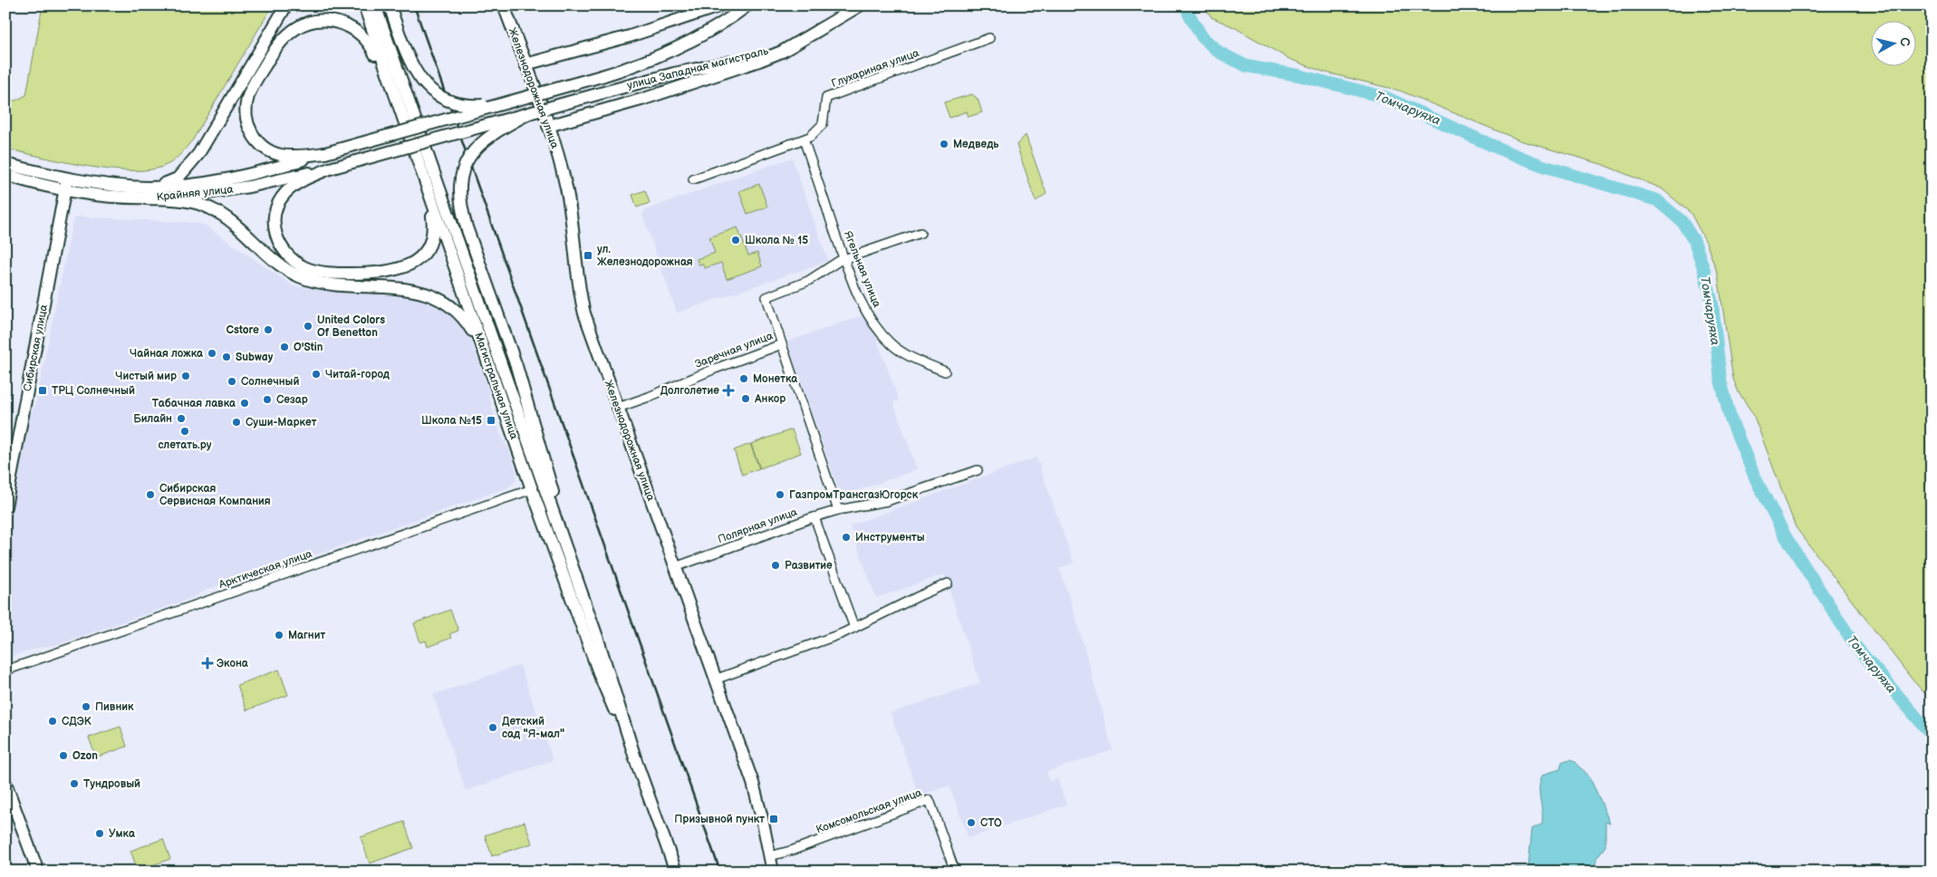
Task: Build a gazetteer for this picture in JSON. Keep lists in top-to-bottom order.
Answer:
{
  "streets": {
    "main road": [
      "улица Западная магистраль",
      "Железнодорожная улица",
      "Крайняя улица",
      "Сибирская улица",
      "Магистральная улица"
    ],
    "street": [
      "Глухариная улица",
      "Ягельная улица",
      "Заречная улица",
      "Полярная улица",
      "Арктическая улица",
      "Комсомольская улица"
    ]
  },
  "crossings": [
    ["улица Западная магистраль", "Крайняя улица"],
    ["Глухариная улица", "Ягельная улица"],
    ["Железнодорожная улица", "Заречная улица"],
    ["Железнодорожная улица", "Полярная улица"],
    ["Железнодорожная улица", "Комсомольская улица"],
    ["Крайняя улица", "Сибирская улица"],
    ["Ягельная улица", "Заречная улица"],
    ["Магистральная улица", "Арктическая улица"]
  ],
  "water": ["Томчаруяха"],
  "places": {
    "other": [
      "Медведь",
      "Школа № 15",
      "United Colors Of Benetton",
      "Cstore",
      "O'Stin",
      "Чайная ложка",
      "Subway",
      "Читай-город",
      "Чистый мир",
      "Монетка",
      "Солнечный",
      "Анкор",
      "Сезар",
      "Табачная лавка",
      "Билайн",
      "Суши-Маркет",
      "слетать.ру",
      "Сибирская Сервисная Компания",
      "ГазпромТрансгазЮгорск",
      "Инструменты",
      "Развитие",
      "Магнит",
      "Пивник",
      "СДЭК",
      "Детский сад \"Я-мал\"",
      "Ozon",
      "Тундровый",
      "СТО",
      "Умка"
    ],
    "transit": [
      "ул. Железнодорожная",
      "ТРЦ Солнечный",
      "Школа №15",
      "Призывной пункт"
    ],
    "health": ["Долголетие", "Экона"]
  },
  "north": "right"
}
